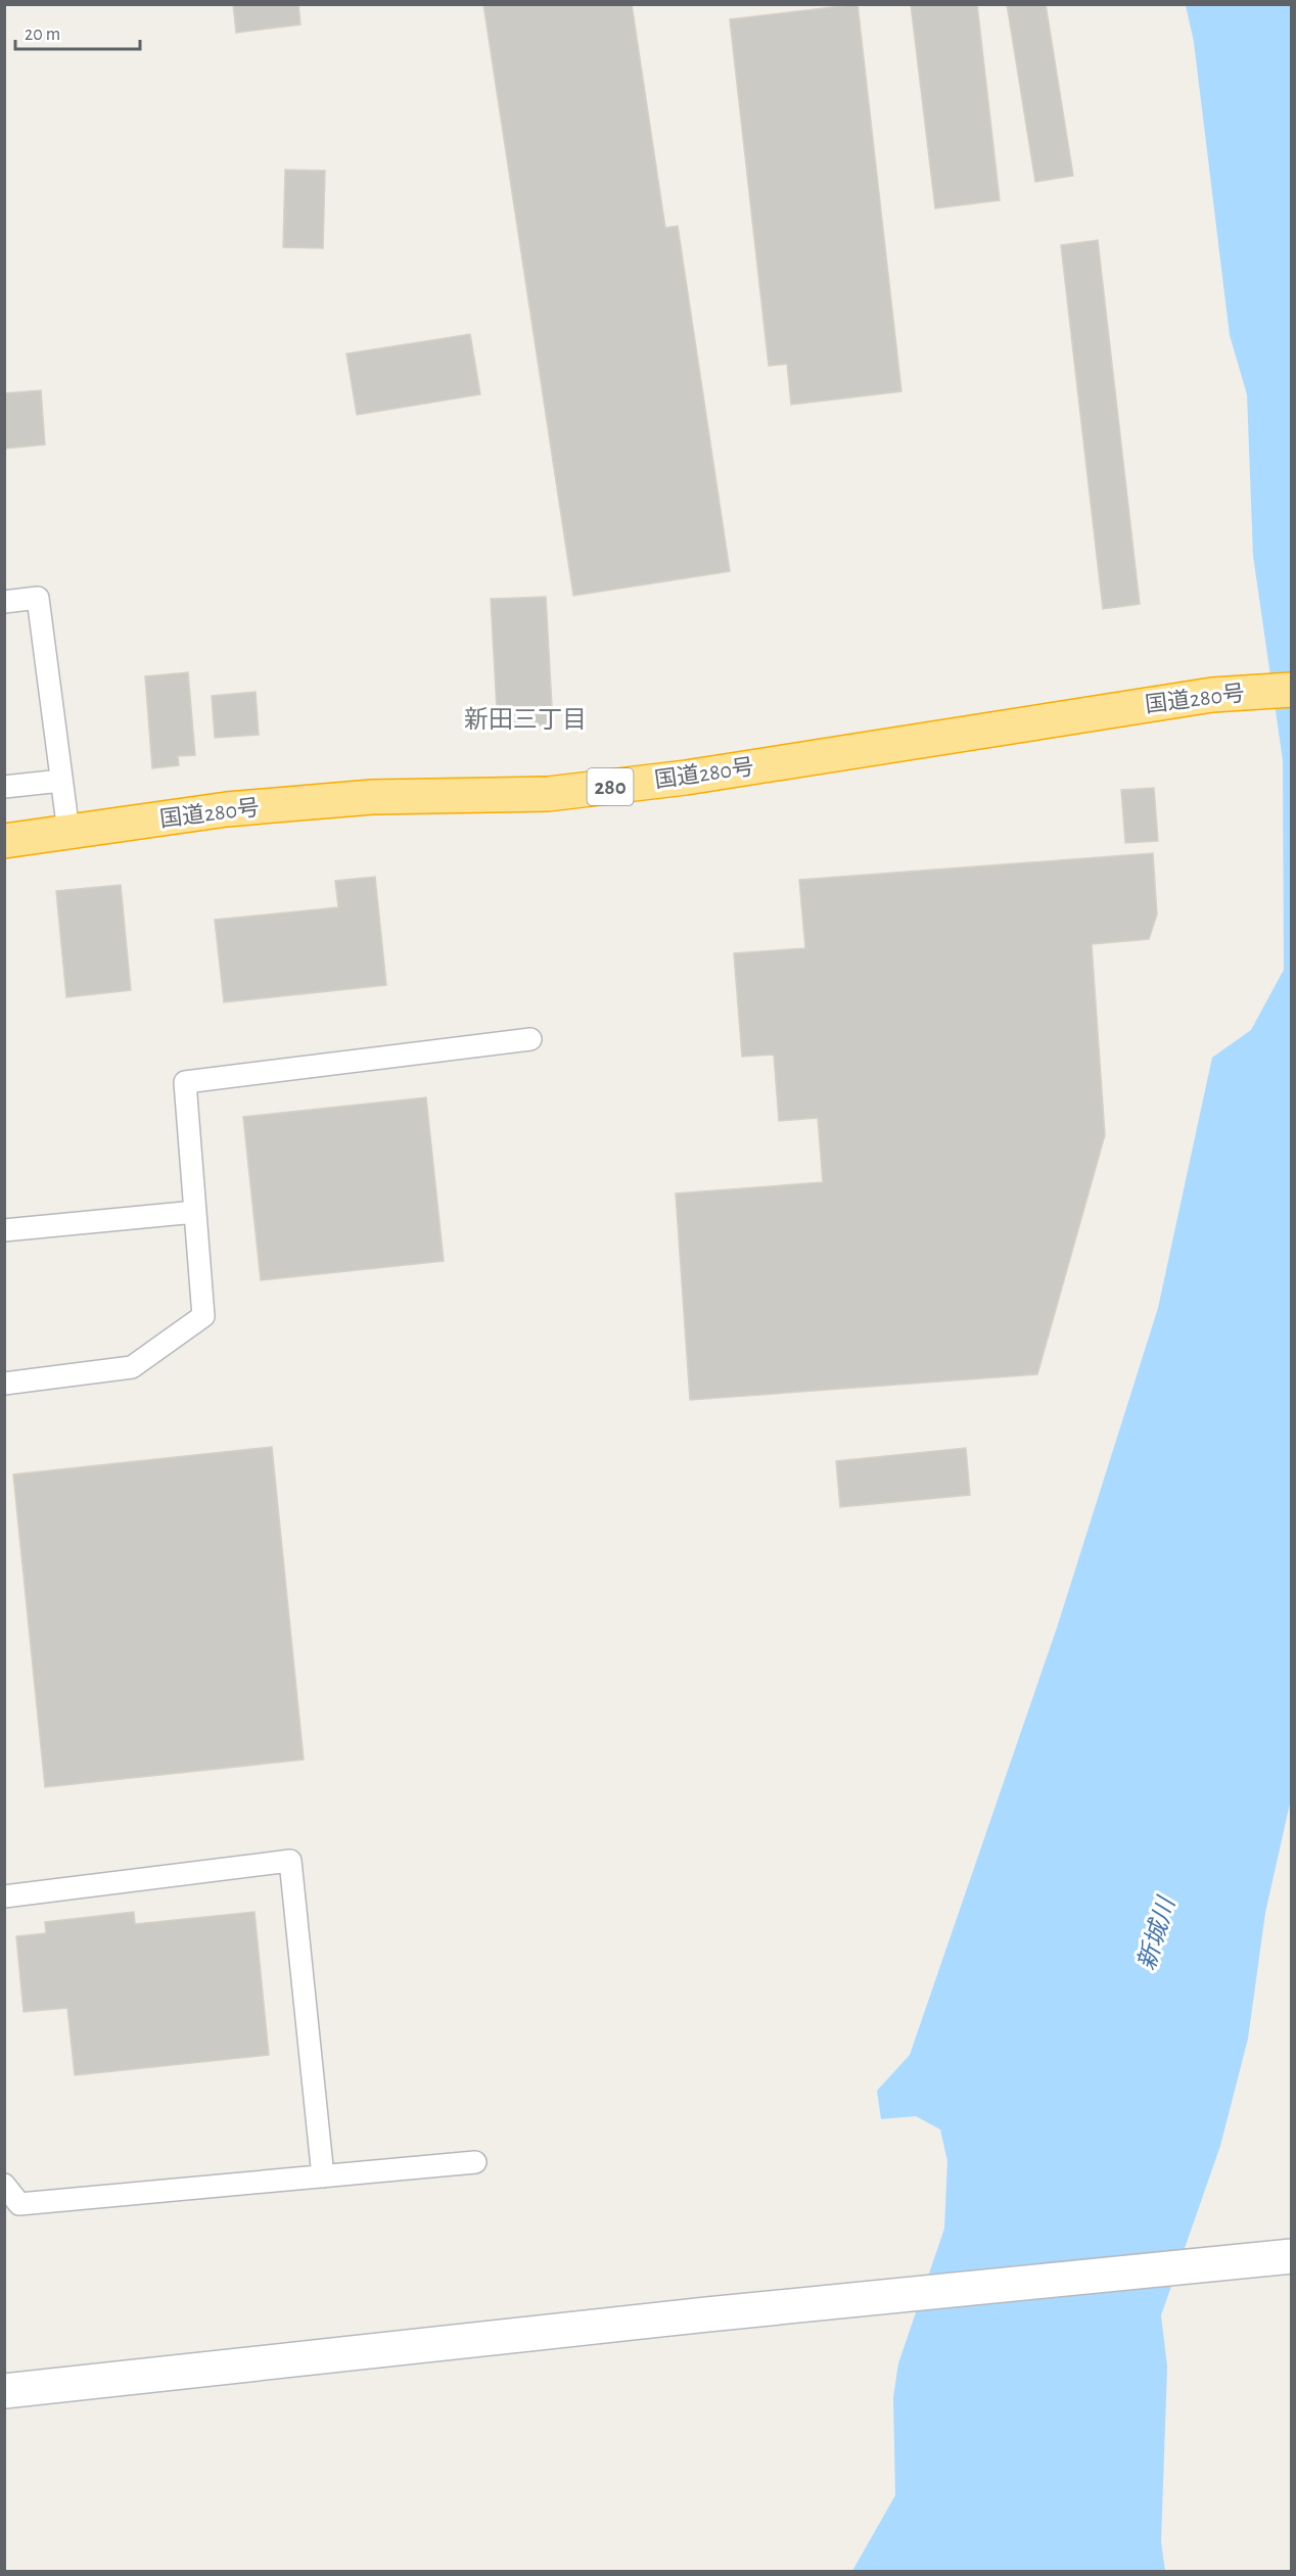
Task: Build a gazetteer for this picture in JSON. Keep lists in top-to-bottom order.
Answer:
{
  "streets": {
    "highway": ["国道280号", "280"]
  },
  "districts": ["新田三丁目"],
  "water": ["新城川"],
  "scale_bar": "20 m"
}
